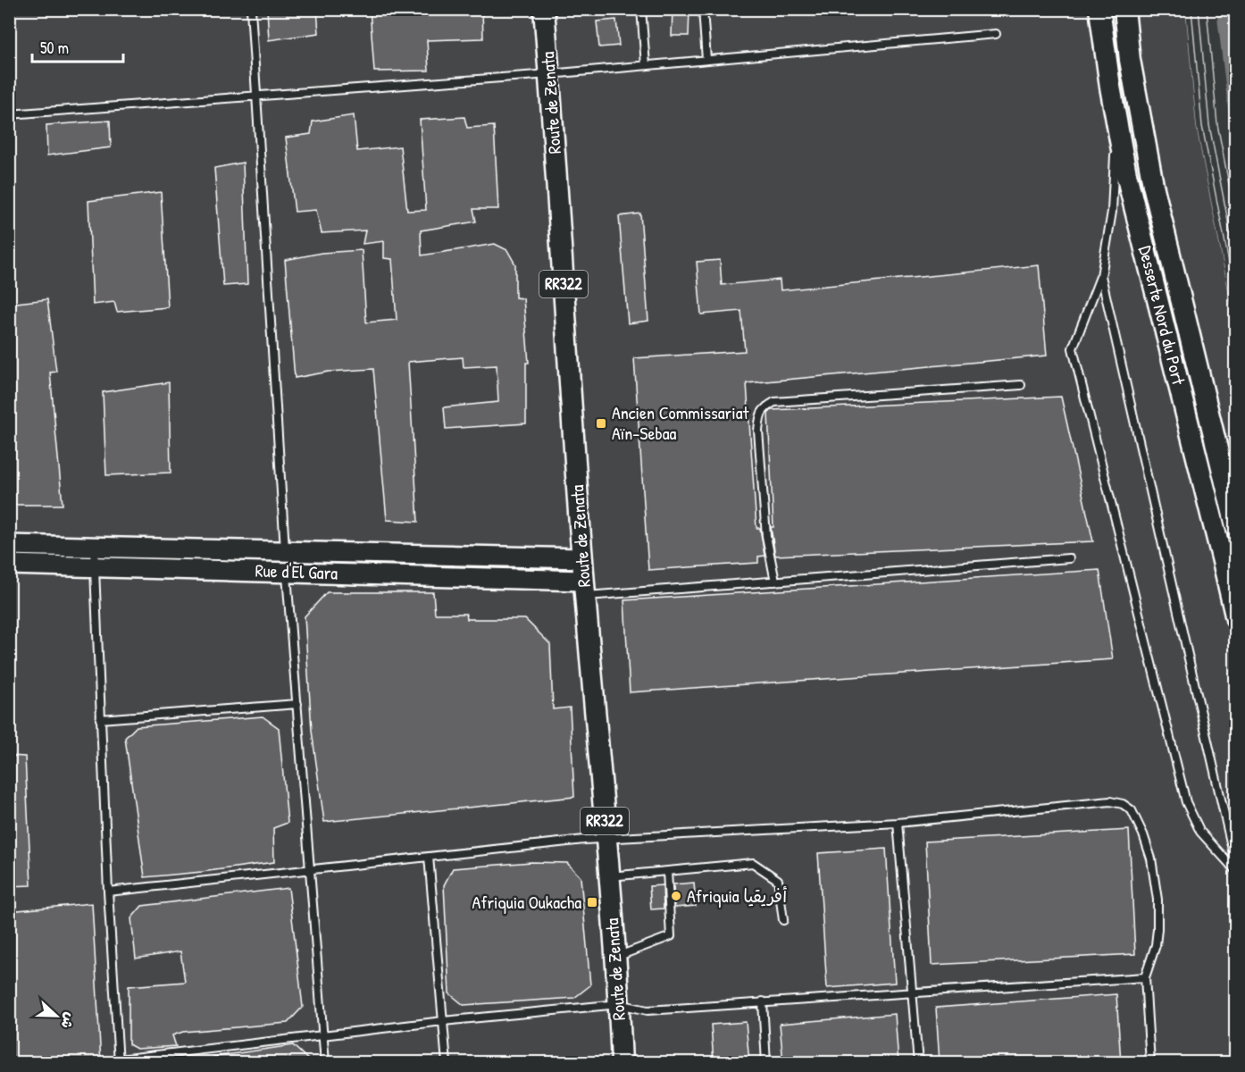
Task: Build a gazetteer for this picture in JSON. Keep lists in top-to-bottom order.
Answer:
{
  "streets": {
    "main road": ["Route de Zenata", "RR322", "Desserte Nord du Port"],
    "street": ["Rue d'El Gara"]
  },
  "crossings": [
    ["Route de Zenata", "Rue d'El Gara"]
  ],
  "places": {
    "transit": ["Ancien Commissariat Aïn-Sebaa", "Afriquia Oukacha"],
    "other": ["Afriquia أفريقيا"]
  },
  "scale_bar": "50 m",
  "north": "right"
}
